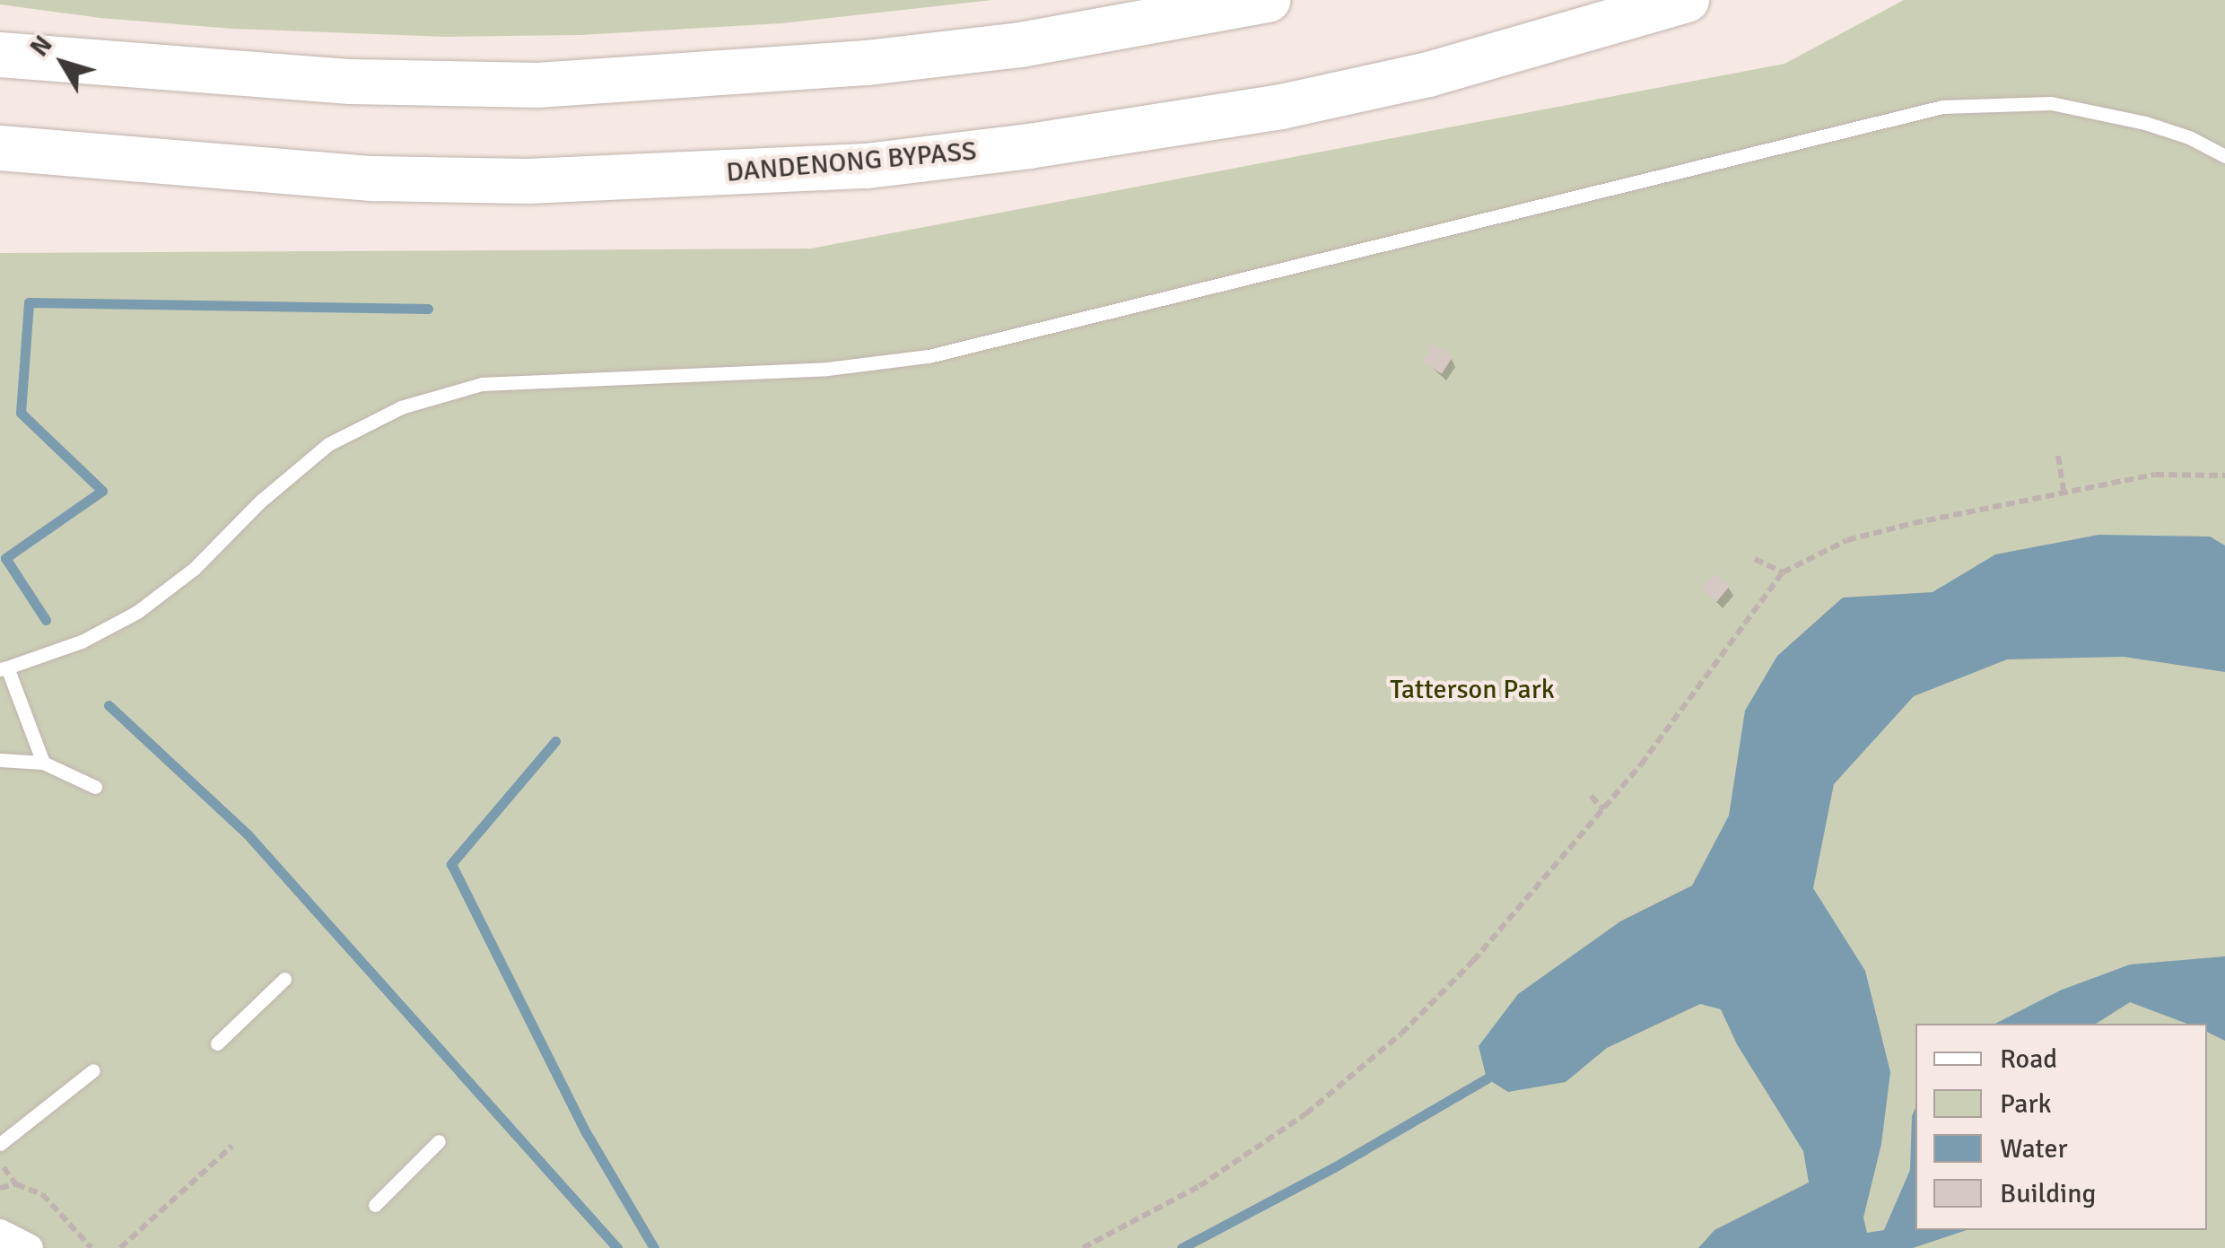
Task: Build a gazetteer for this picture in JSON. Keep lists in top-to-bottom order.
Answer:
{
  "streets": {
    "highway": ["DANDENONG BYPASS"]
  },
  "parks": ["Tatterson Park"],
  "legend": [
    "Road",
    "Park",
    "Water",
    "Building"
  ],
  "north": "top left"
}
